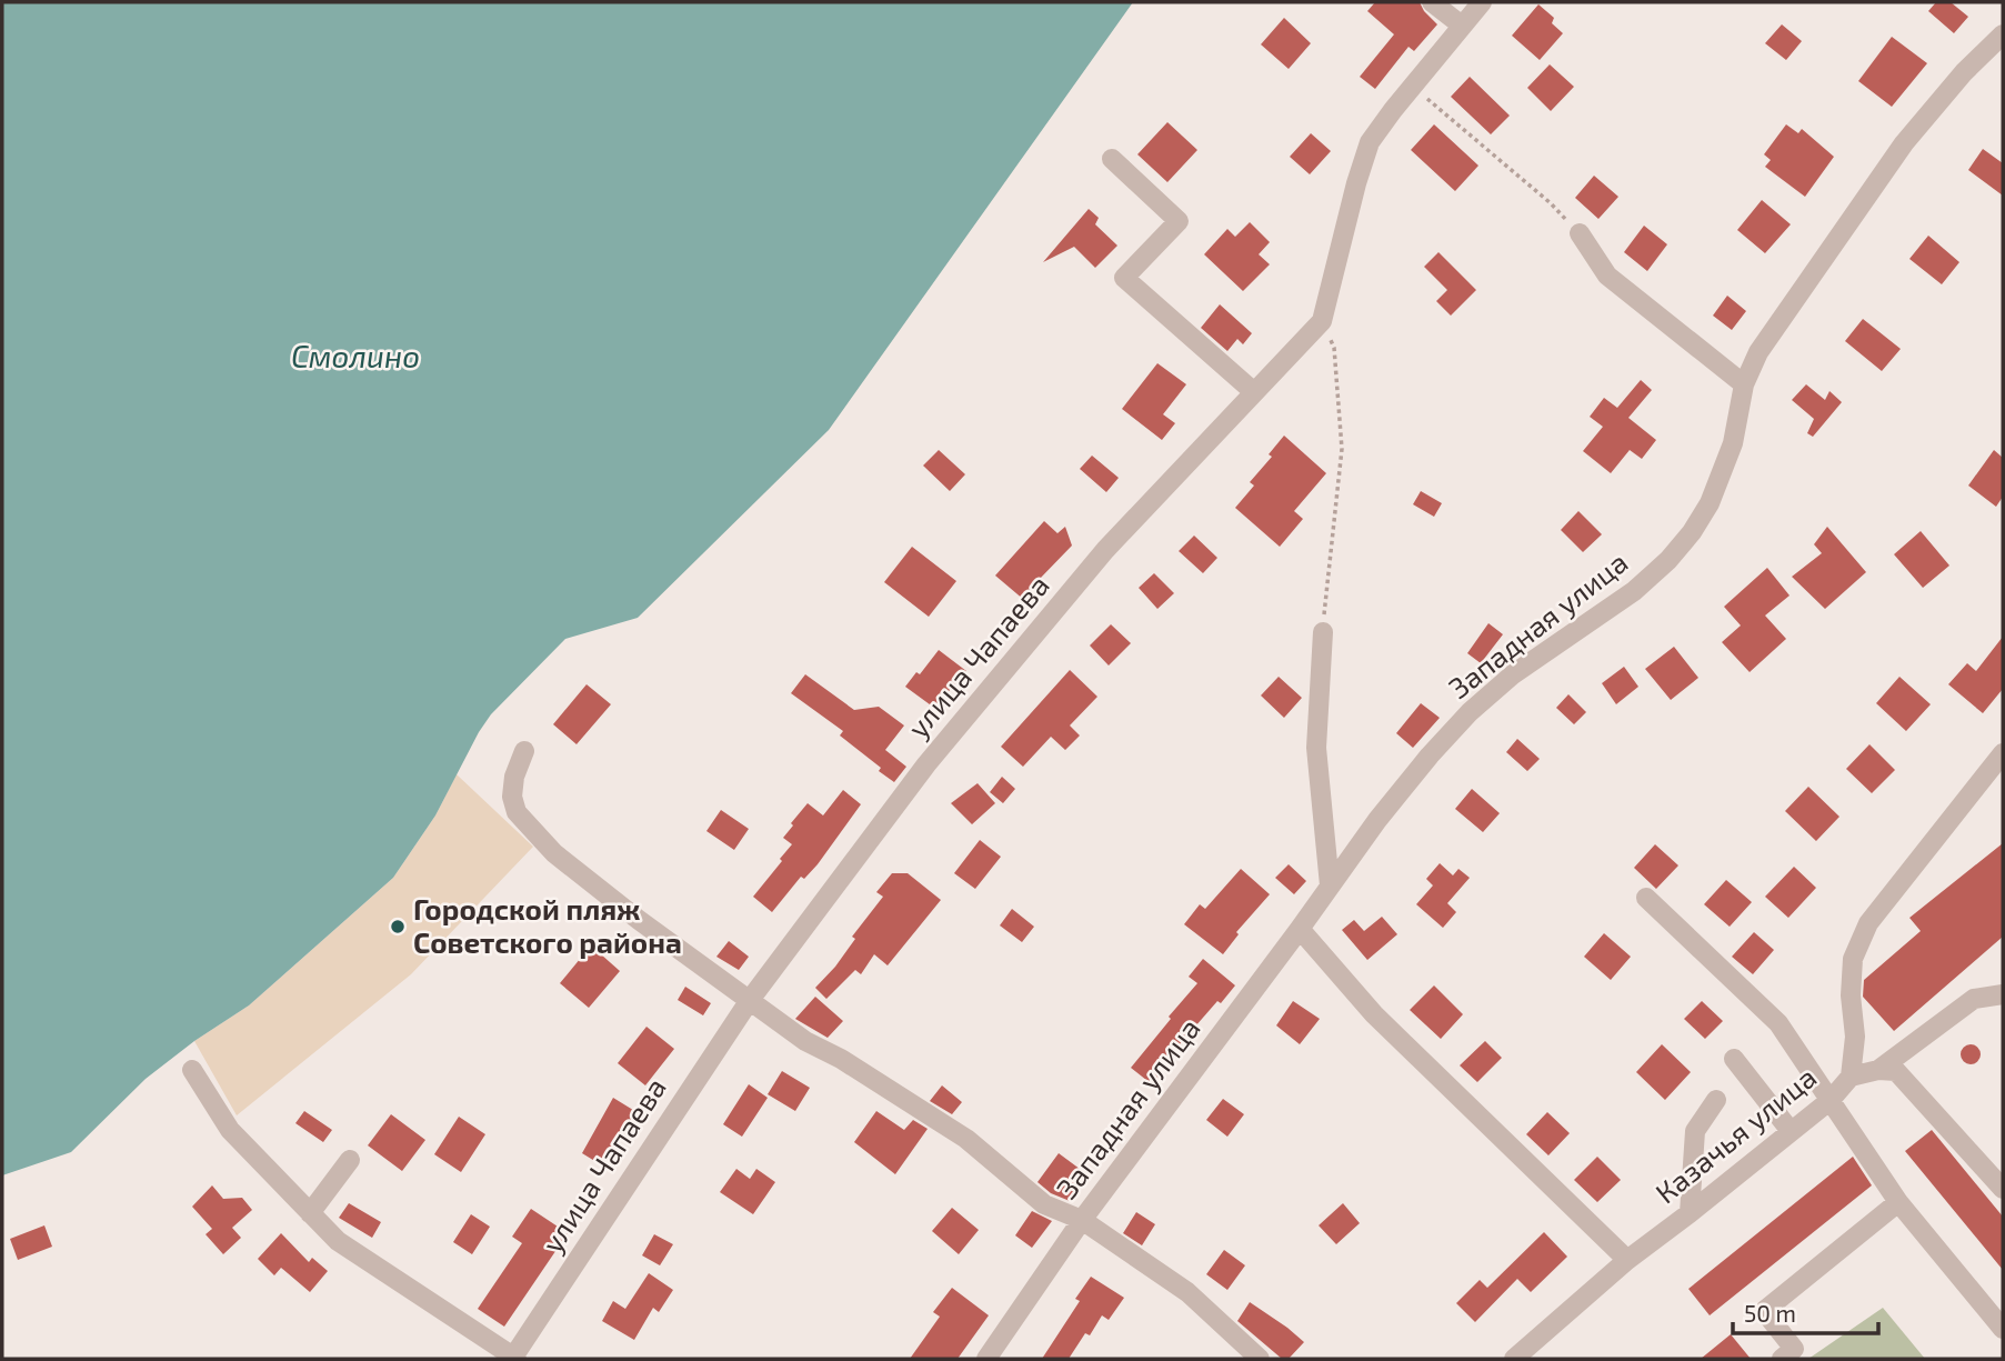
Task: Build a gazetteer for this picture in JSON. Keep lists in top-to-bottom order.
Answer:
{
  "streets": {
    "street": ["Западная улица", "улица Чапаева", "Казачья улица"]
  },
  "water": ["Смолино"],
  "places": ["Городской пляж Советского района"],
  "scale_bar": "50 m"
}
